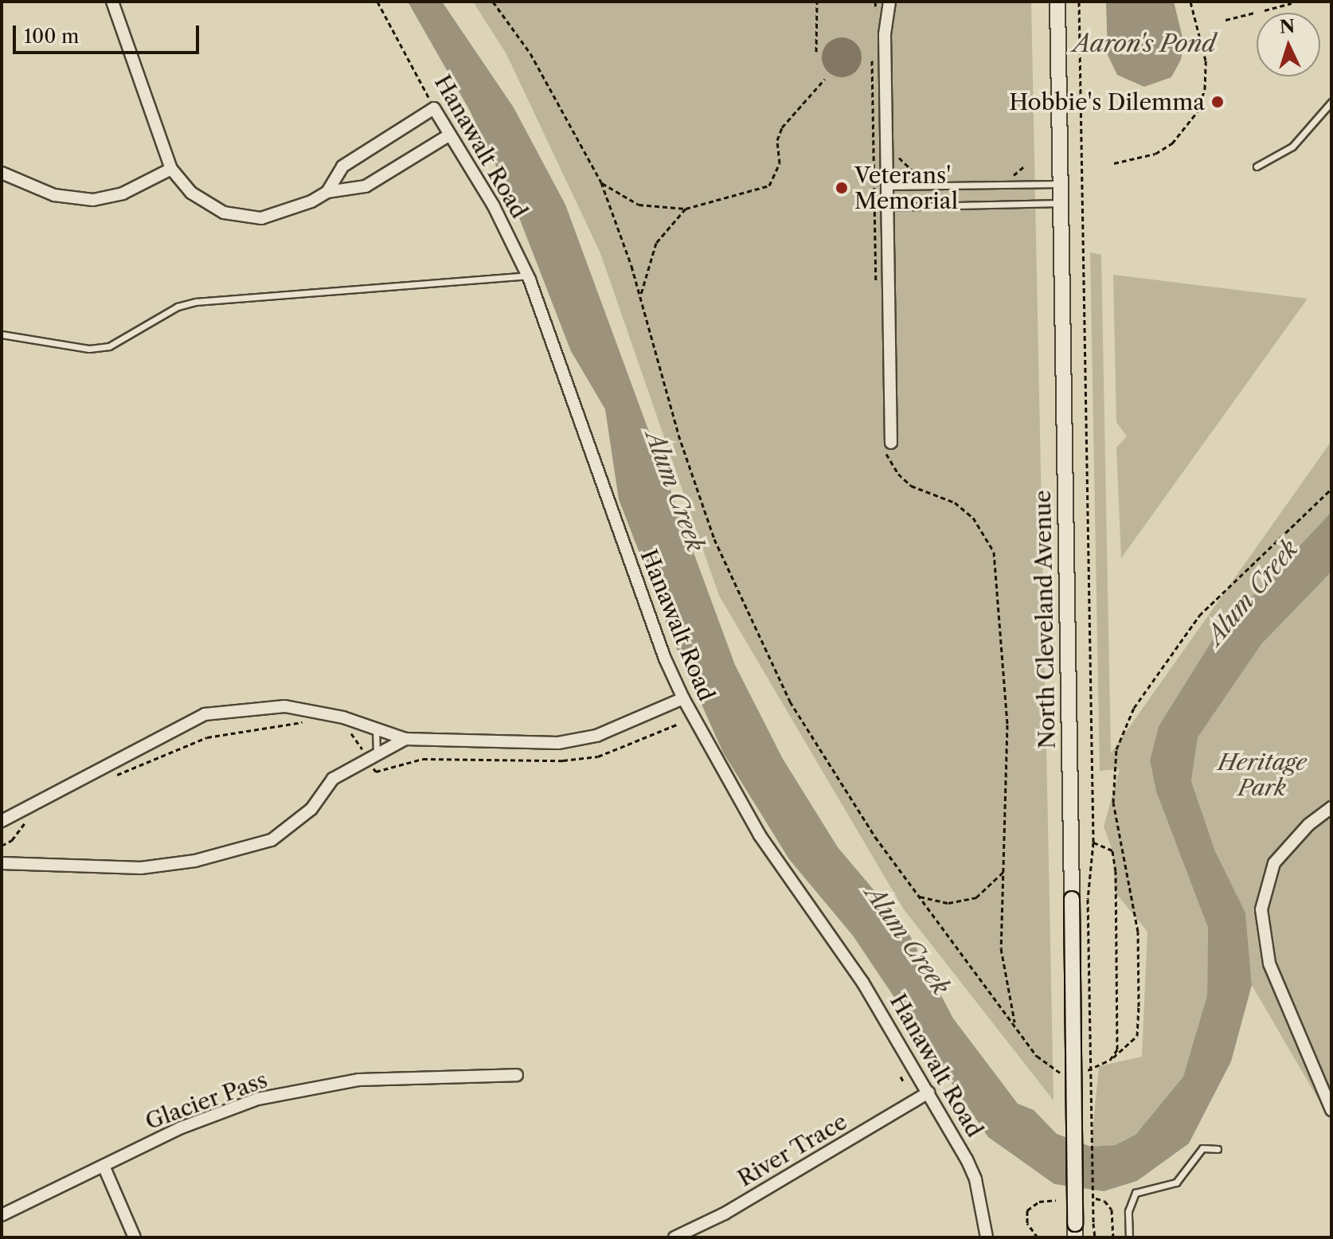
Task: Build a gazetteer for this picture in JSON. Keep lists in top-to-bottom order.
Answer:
{
  "streets": {
    "main road": ["North Cleveland Avenue"],
    "street": ["Hanawalt Road", "Glacier Pass", "River Trace"]
  },
  "crossings": [
    ["Hanawalt Road", "River Trace"]
  ],
  "water": ["Aaron's Pond", "Alum Creek"],
  "parks": ["Heritage Park"],
  "places": ["Hobbie's Dilemma", "Veterans' Memorial"],
  "scale_bar": "100 m",
  "north": "top"
}
